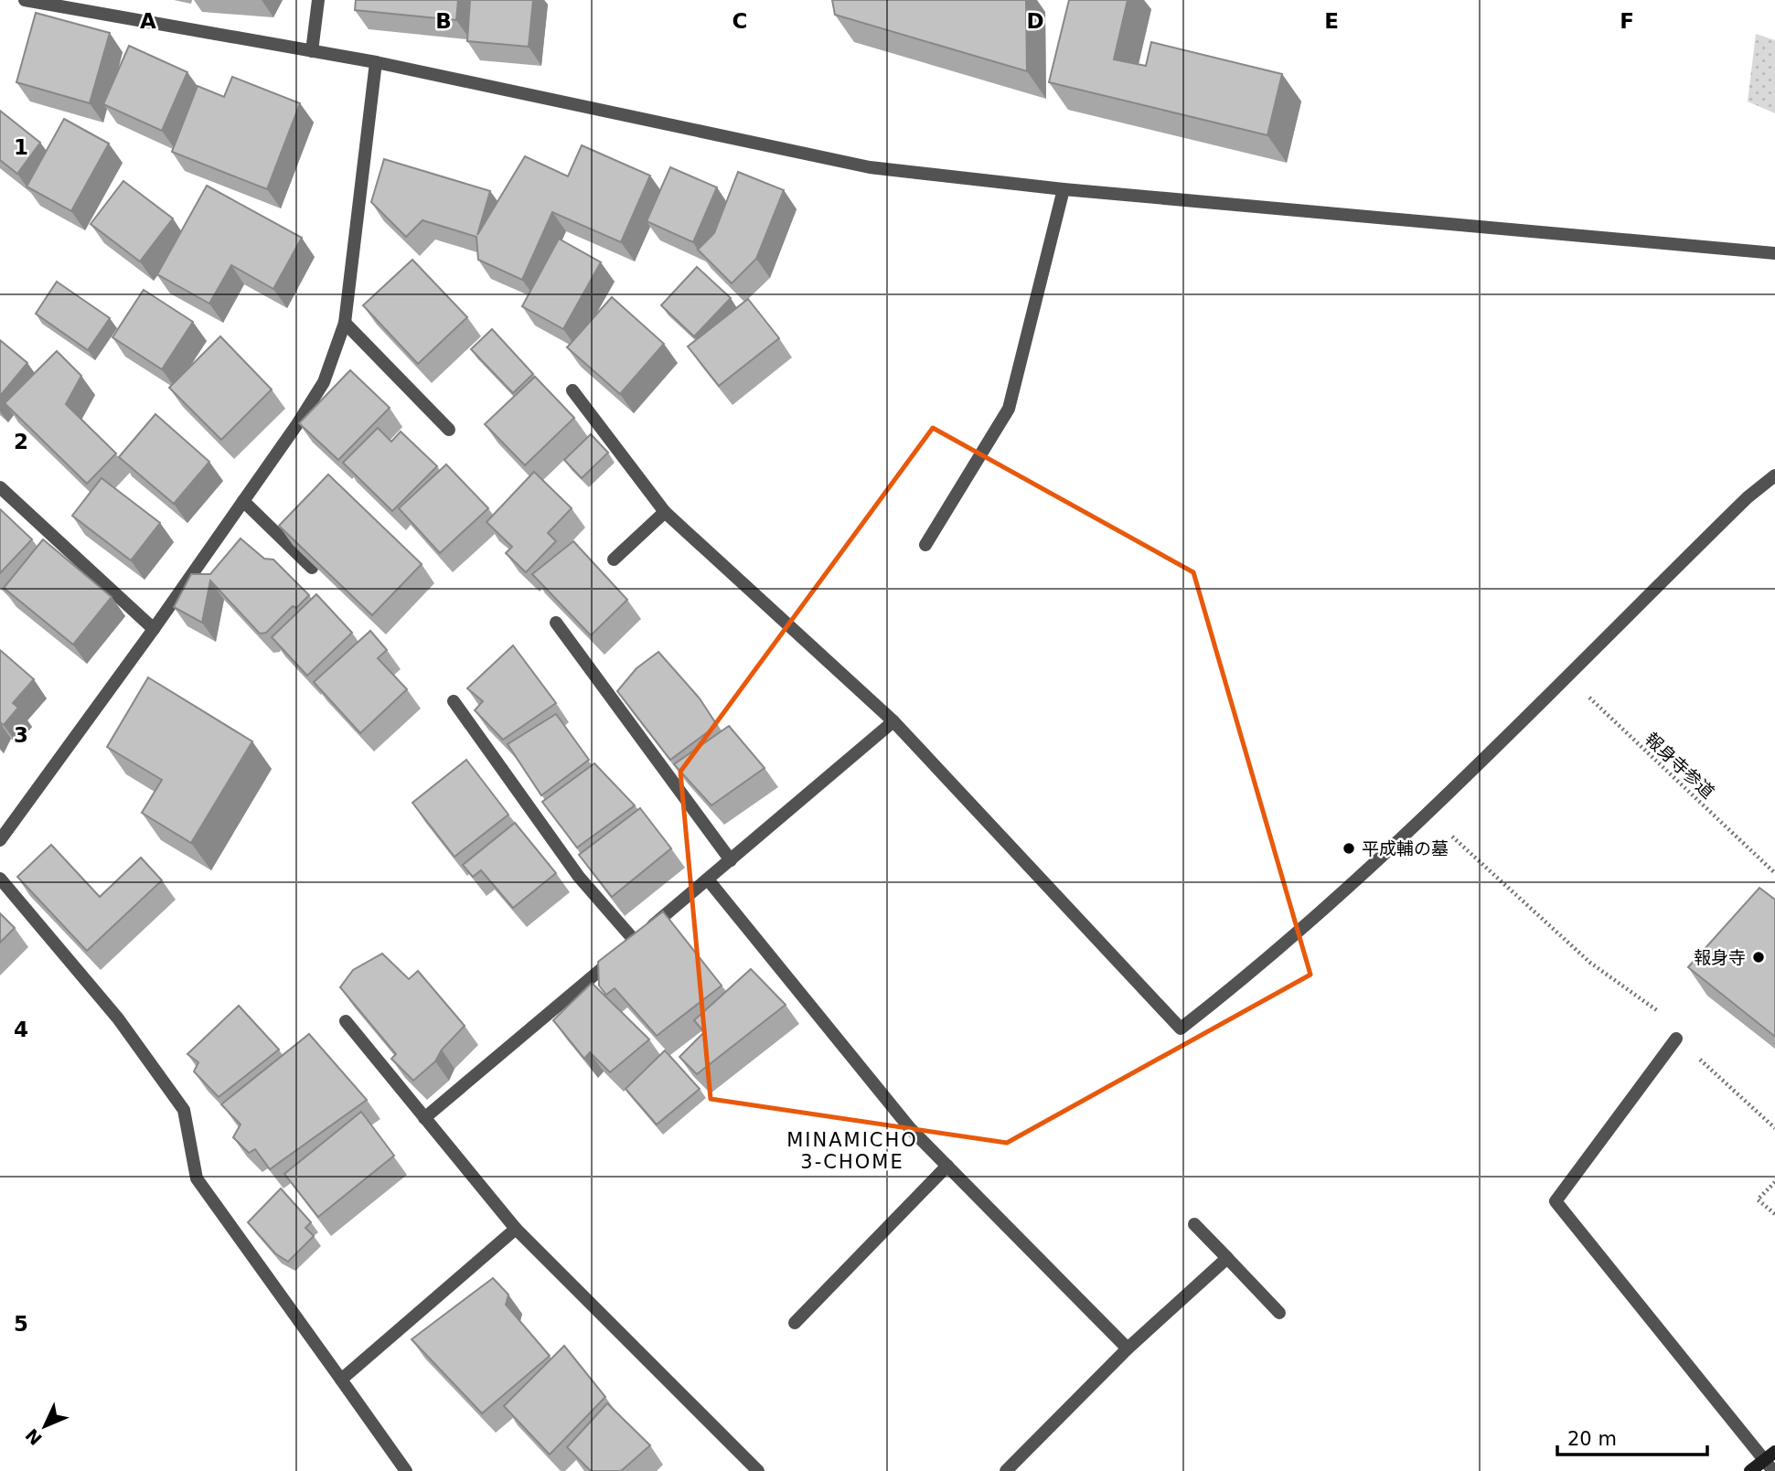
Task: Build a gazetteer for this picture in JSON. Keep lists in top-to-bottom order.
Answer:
{
  "streets": {
    "path": ["報身寺参道"]
  },
  "districts": ["MINAMICHO 3-CHOME"],
  "places": ["平成輔の墓", "報身寺"],
  "scale_bar": "20 m",
  "north": "bottom left",
  "grid": {
    "columns": [
      "A",
      "B",
      "C",
      "D",
      "E",
      "F"
    ],
    "rows": [
      "1",
      "2",
      "3",
      "4",
      "5"
    ]
  }
}
